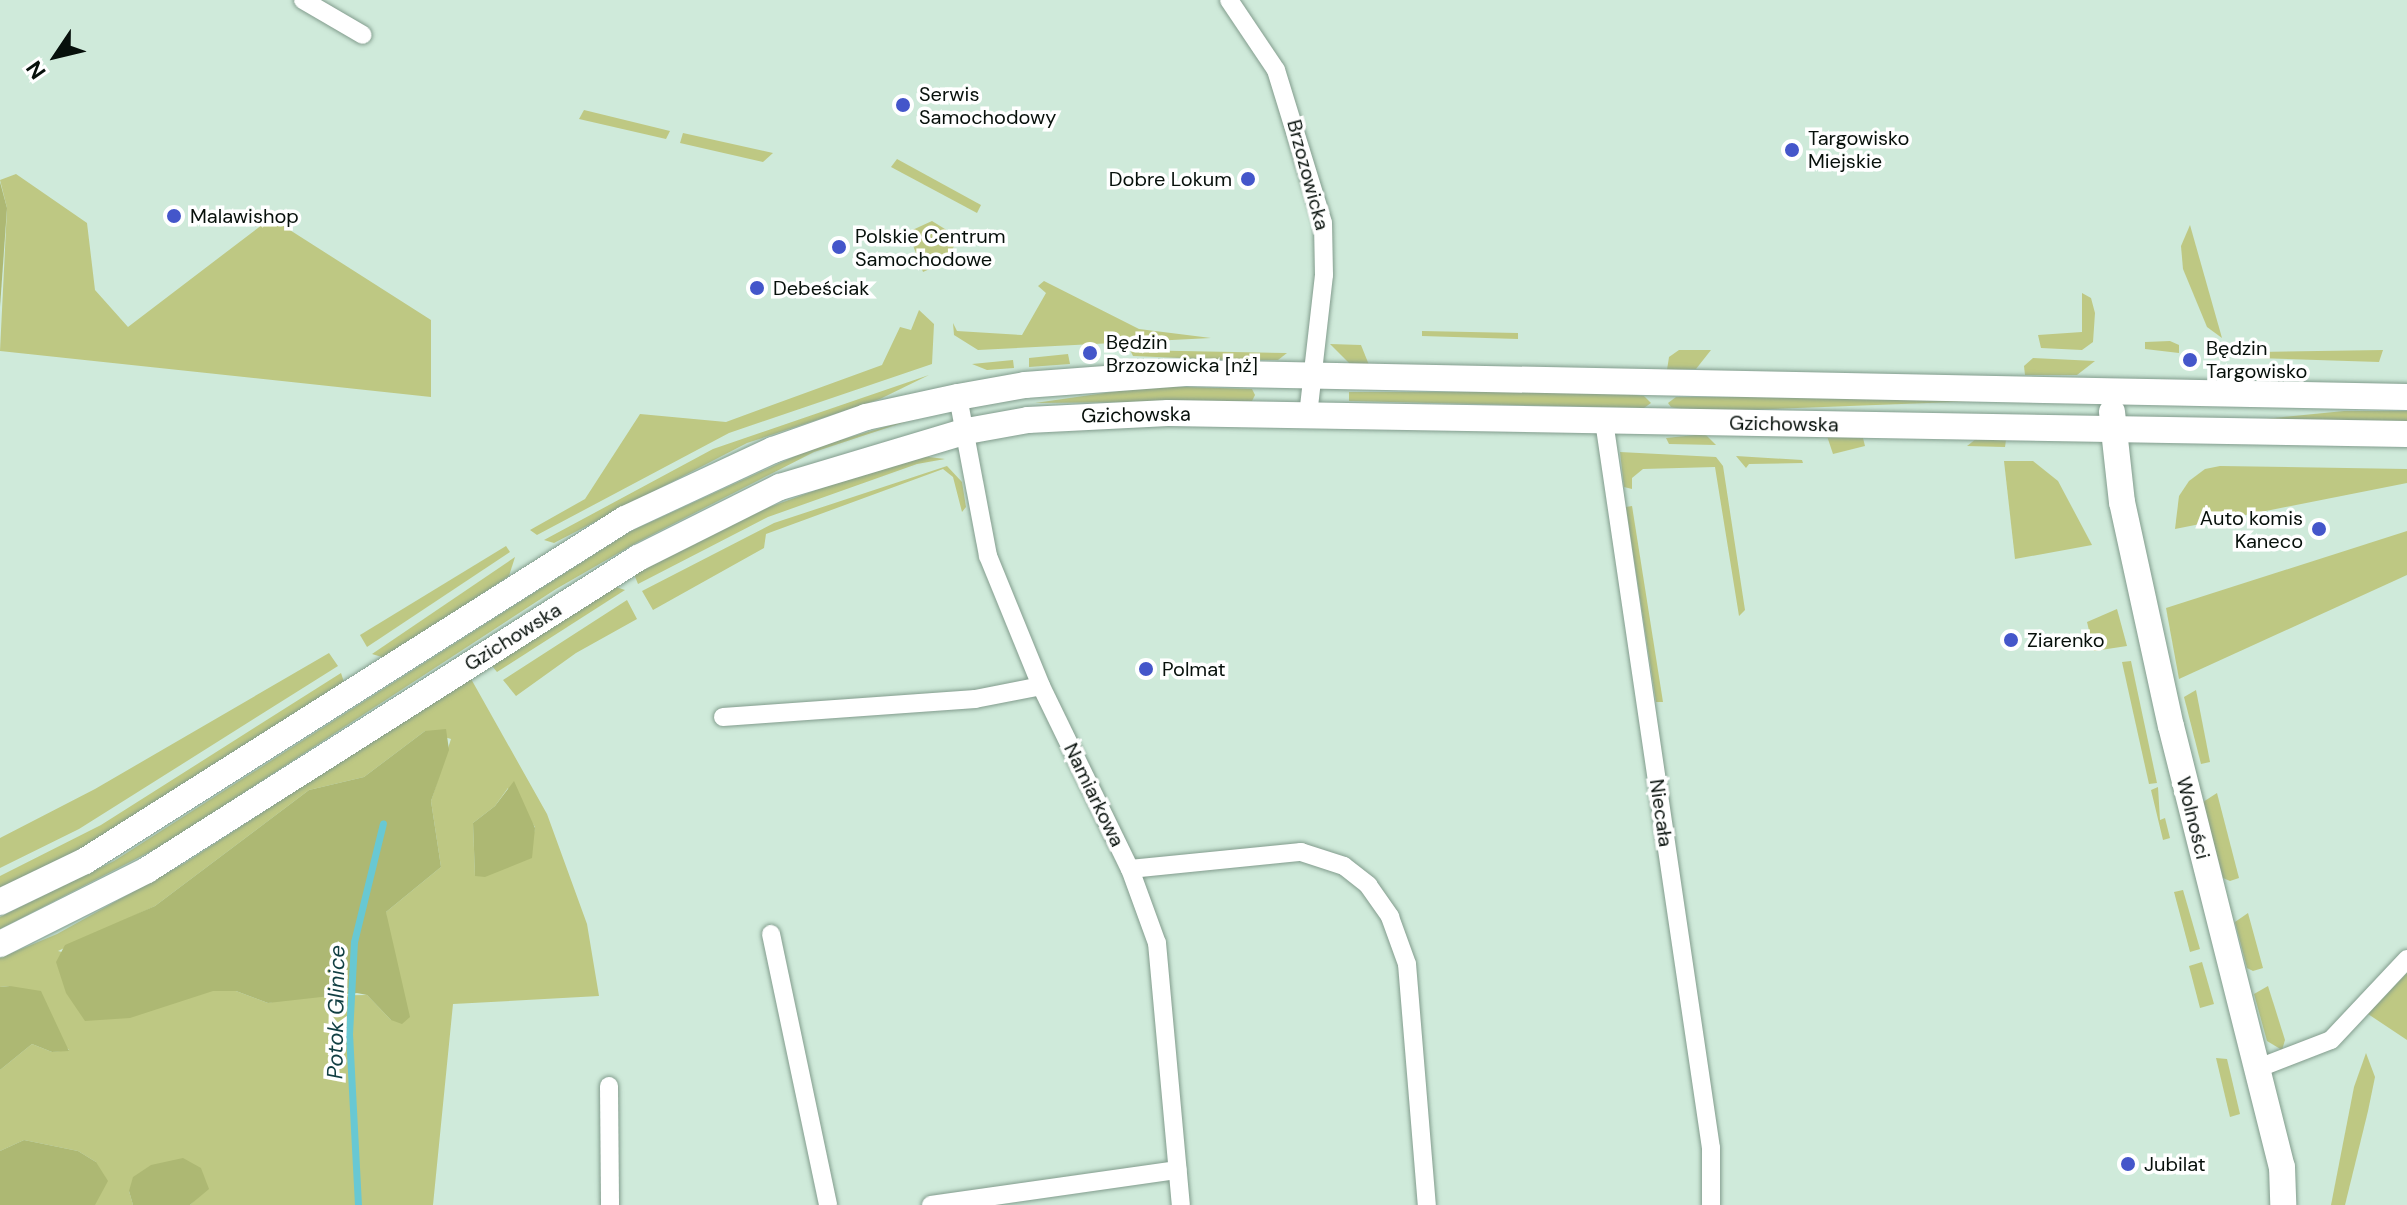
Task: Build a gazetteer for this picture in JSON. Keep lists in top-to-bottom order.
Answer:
{
  "streets": {
    "street": [
      "Brzozowicka",
      "Gzichowska",
      "Namiarkowa",
      "Niecała",
      "Wolności"
    ]
  },
  "crossings": [
    ["Brzozowicka", "Gzichowska"],
    ["Gzichowska", "Namiarkowa"],
    ["Gzichowska", "Niecała"],
    ["Gzichowska", "Wolności"]
  ],
  "water": ["Potok Glinice"],
  "places": [
    "Serwis Samochodowy",
    "Targowisko Miejskie",
    "Dobre Lokum",
    "Malawishop",
    "Polskie Centrum Samochodowe",
    "Debeściak",
    "Będzin Brzozowicka [nż]",
    "Będzin Targowisko",
    "Auto komis Kaneco",
    "Ziarenko",
    "Polmat",
    "Jubilat"
  ],
  "north": "bottom left"
}
